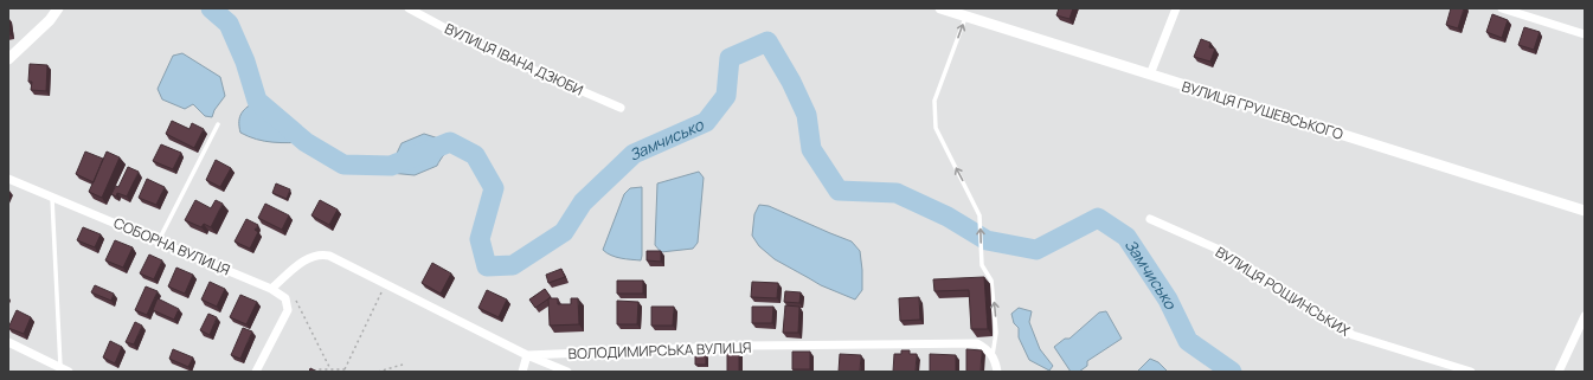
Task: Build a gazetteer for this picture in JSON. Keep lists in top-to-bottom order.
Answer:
{
  "streets": {
    "street": [
      "ВУЛИЦЯ ІВАНА ДЗЮБИ",
      "ВУЛИЦЯ ГРУШЕВСЬКОГО",
      "СОБОРНА ВУЛИЦЯ",
      "ВУЛИЦЯ РОЩИНСЬКИХ",
      "ВОЛОДИМИРСЬКА ВУЛИЦЯ"
    ]
  },
  "crossings": [
    ["СОБОРНА ВУЛИЦЯ", "ВОЛОДИМИРСЬКА ВУЛИЦЯ"]
  ],
  "water": ["Замчисько"]
}
